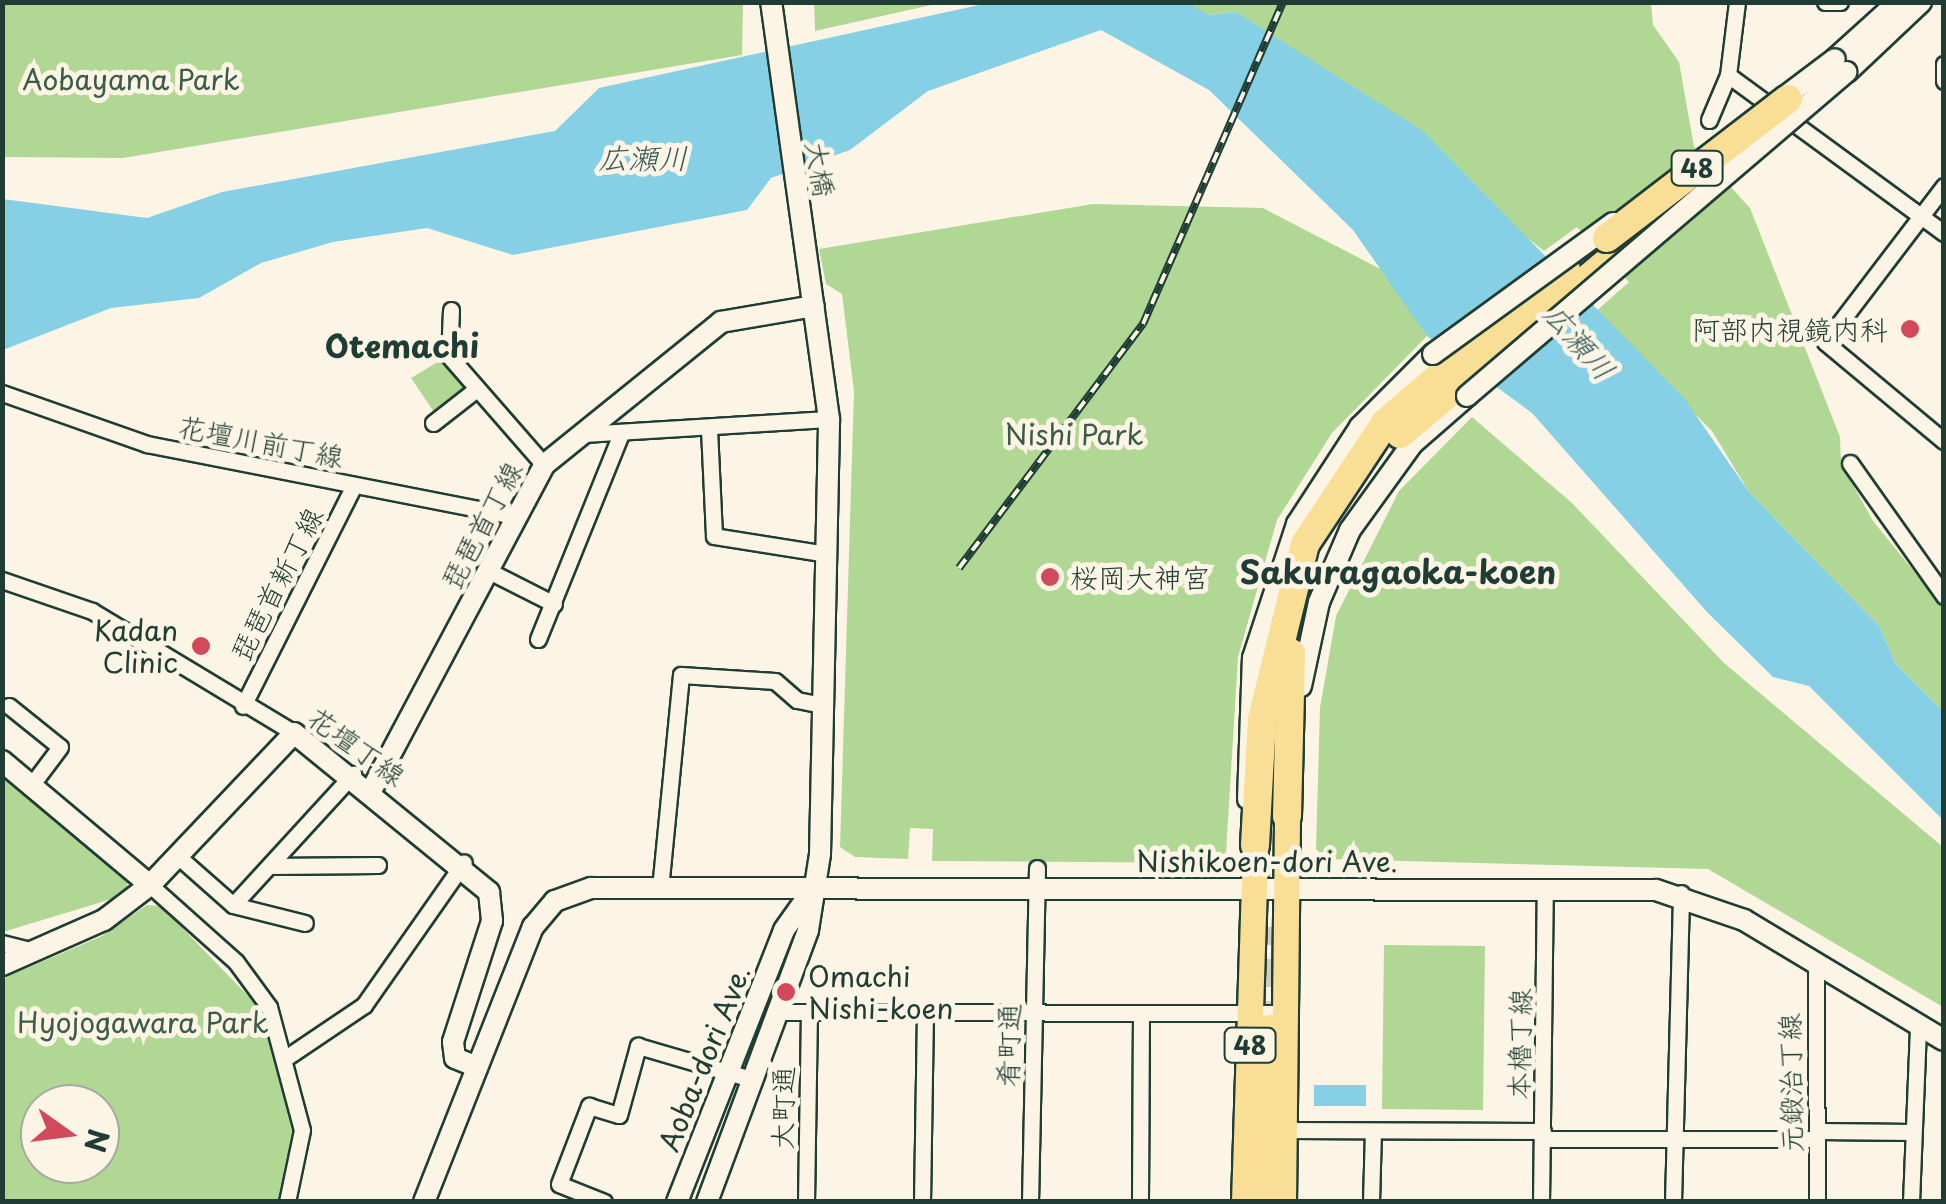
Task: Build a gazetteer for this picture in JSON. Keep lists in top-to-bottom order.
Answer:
{
  "streets": {
    "highway": ["48"],
    "street": [
      "大橋",
      "花壇川前丁線",
      "琵琶首丁線",
      "琵琶首新丁線",
      "花壇丁線",
      "Nishikoen-dori Ave.",
      "本櫓丁線",
      "肴町通",
      "Aoba-dori Ave.",
      "元鍛治丁線",
      "大町通"
    ]
  },
  "crossings": [
    ["48", "Nishikoen-dori Ave."],
    ["大橋", "琵琶首丁線"],
    ["大橋", "Aoba-dori Ave."],
    ["花壇川前丁線", "琵琶首丁線"],
    ["花壇川前丁線", "琵琶首新丁線"],
    ["琵琶首丁線", "花壇丁線"],
    ["琵琶首新丁線", "花壇丁線"],
    ["花壇丁線", "Nishikoen-dori Ave."],
    ["Nishikoen-dori Ave.", "本櫓丁線"],
    ["Nishikoen-dori Ave.", "肴町通"],
    ["Nishikoen-dori Ave.", "Aoba-dori Ave."],
    ["Nishikoen-dori Ave.", "元鍛治丁線"]
  ],
  "districts": ["Otemachi", "Sakuragaoka-koen"],
  "water": ["広瀬川"],
  "parks": ["Aobayama Park", "Nishi Park", "Hyojogawara Park"],
  "places": [
    "阿部内視鏡内科",
    "桜岡大神宮",
    "Kadan Clinic",
    "Omachi Nishi-koen"
  ],
  "north": "right"
}
